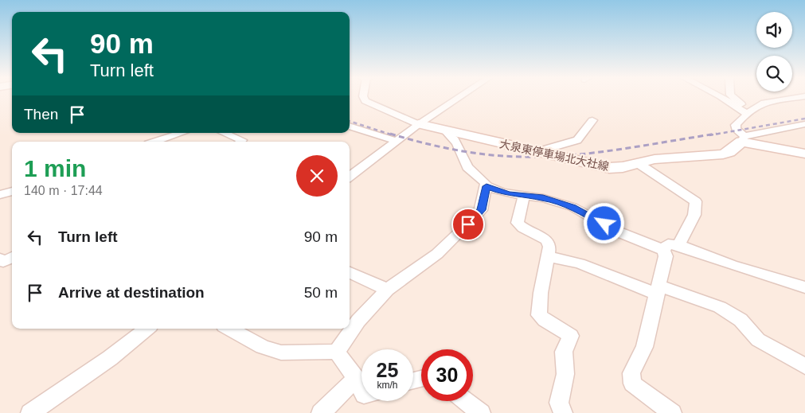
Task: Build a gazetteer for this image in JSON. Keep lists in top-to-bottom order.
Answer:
{
  "streets": {
    "main road": ["大泉東停車場北大社線"]
  },
  "page": {
    "turn": ["90 m", "Turn left"],
    "then": "Then",
    "heading": ["1 min", "140 m · 17:44"],
    "list": [
      {
        "name": "Turn left",
        "value": "90 m"
      },
      {
        "name": "Arrive at destination",
        "value": "50 m"
      }
    ],
    "speed": "25 km/h",
    "limit": "30"
  }
}
